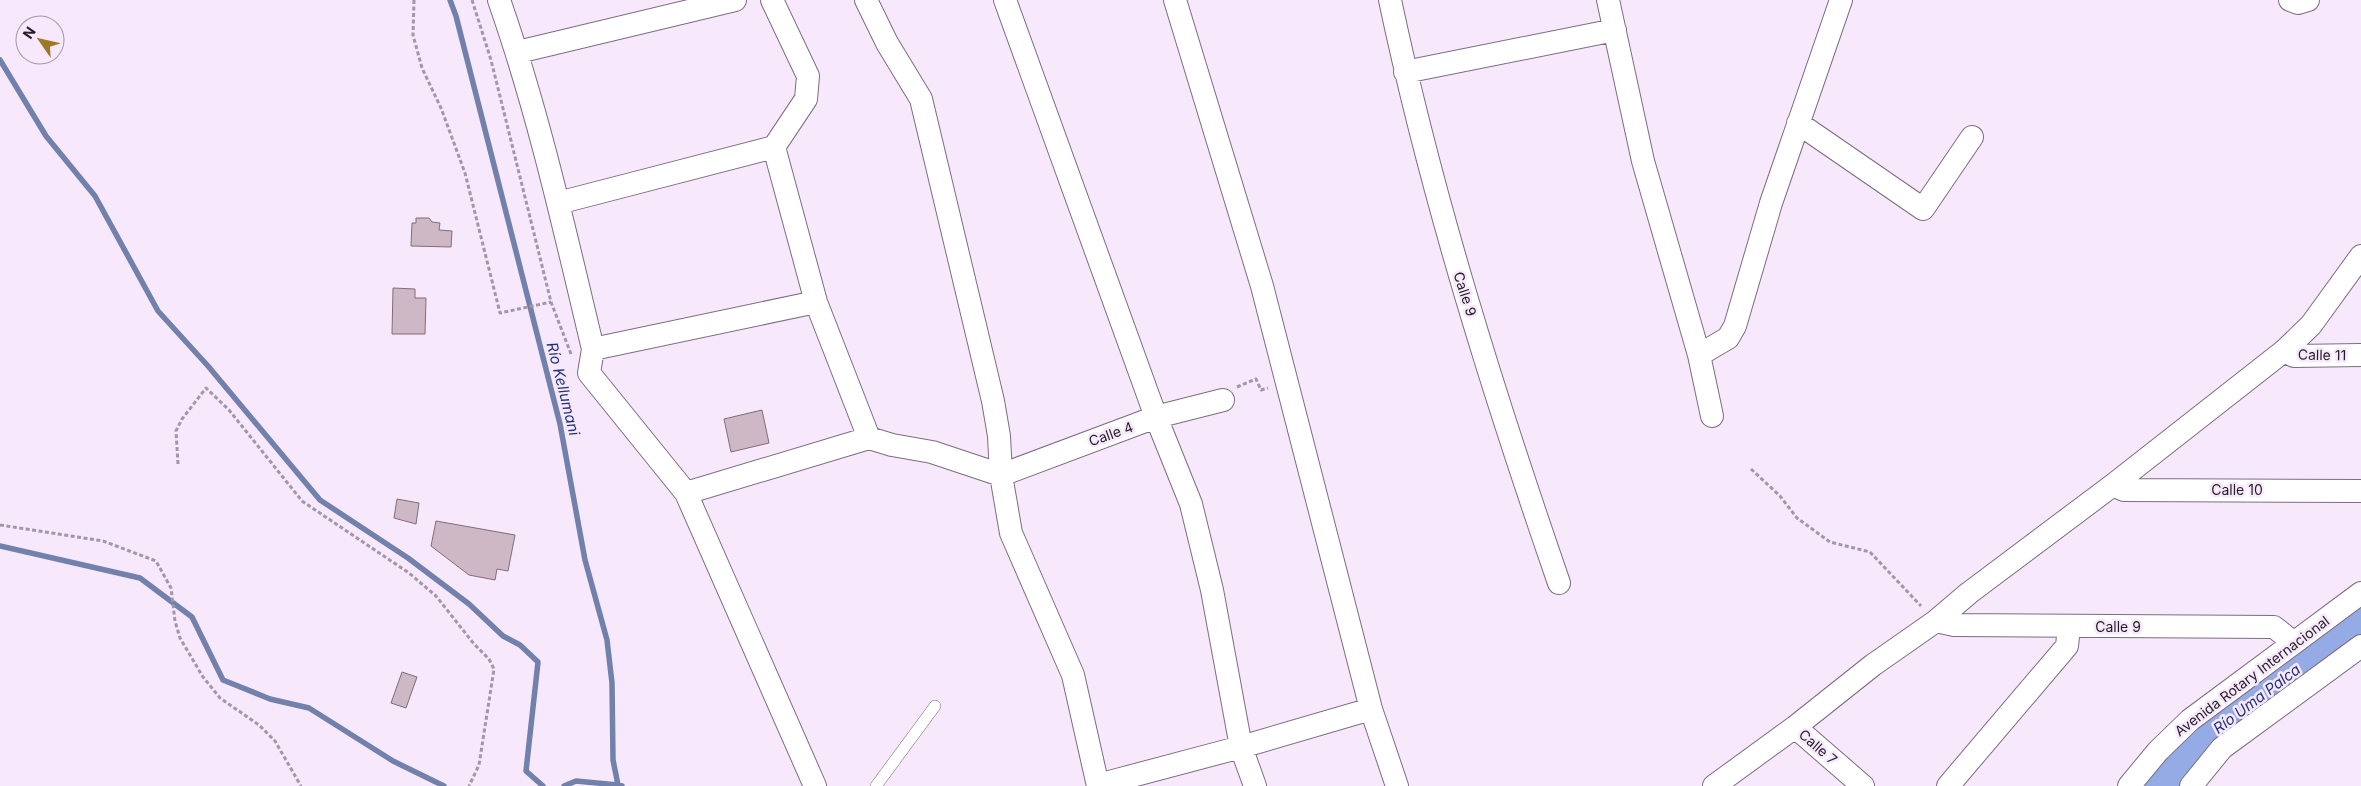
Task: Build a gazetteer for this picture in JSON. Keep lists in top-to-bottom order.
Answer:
{
  "streets": {
    "street": [
      "Calle 9",
      "Calle 11",
      "Calle 4",
      "Calle 10",
      "Avenida Rotary Internacional",
      "Calle 7"
    ]
  },
  "crossings": [
    ["Calle 9", "Avenida Rotary Internacional"]
  ],
  "water": ["Río Kellumani", "Río Uma Palca"],
  "north": "top left"
}
